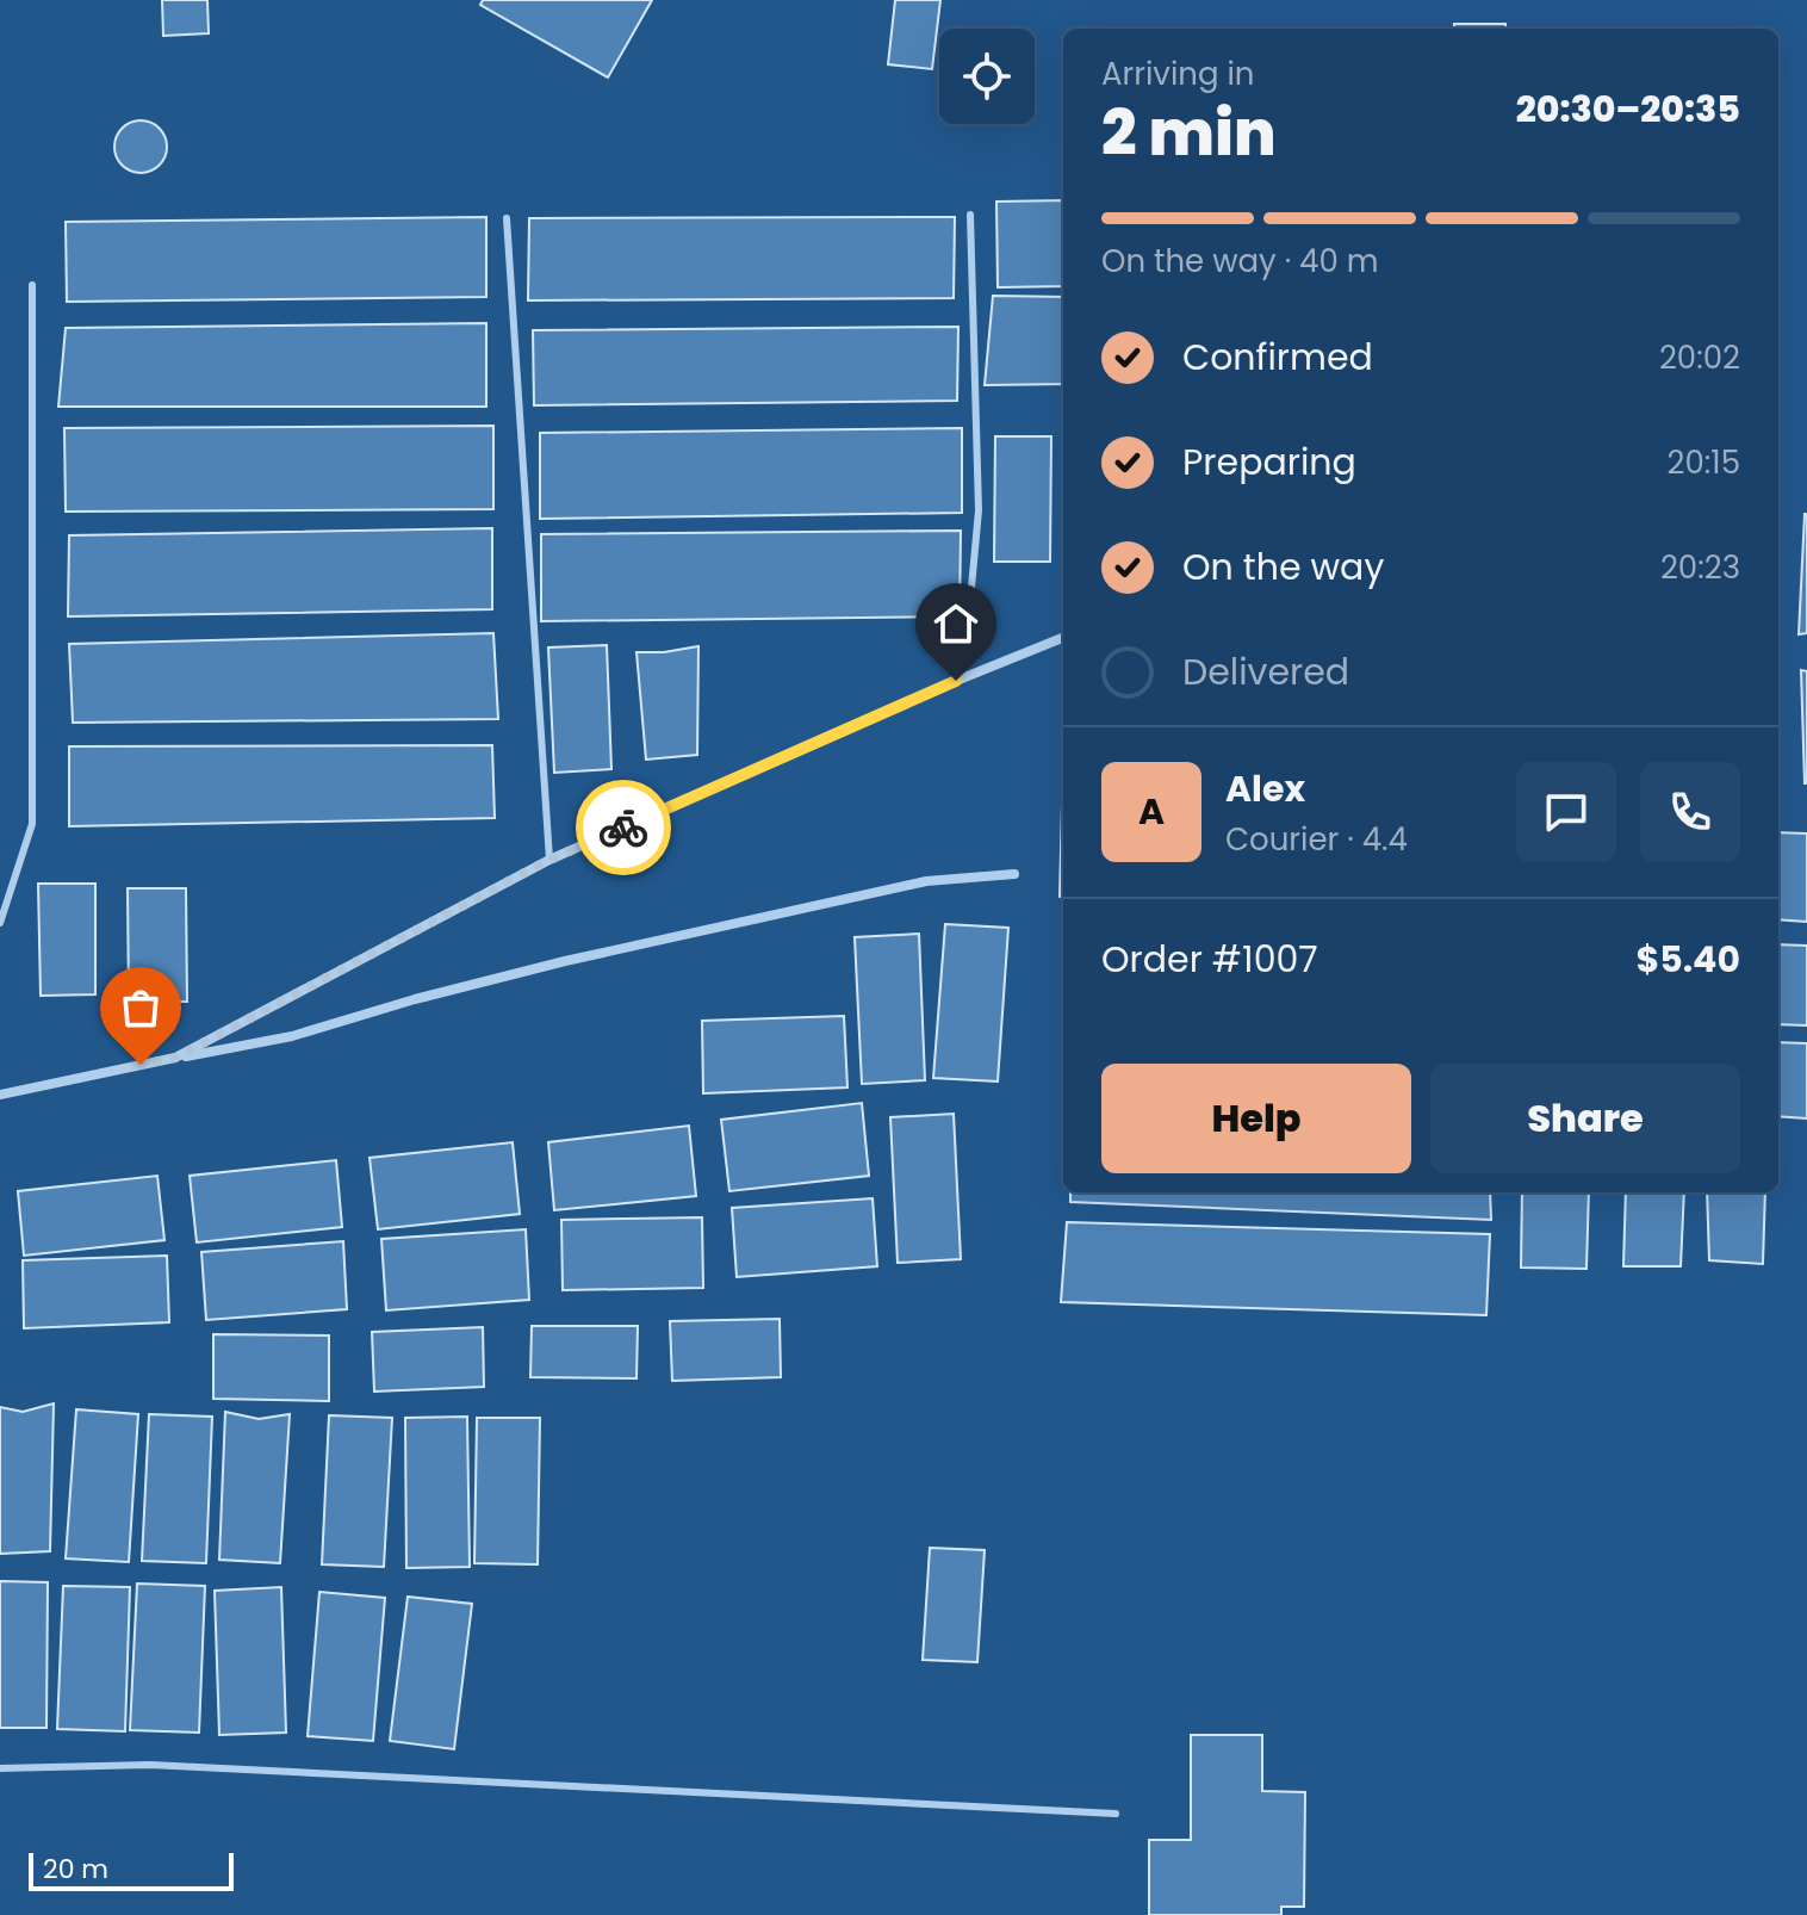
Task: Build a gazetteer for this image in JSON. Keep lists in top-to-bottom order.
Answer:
{
  "scale_bar": "20 m",
  "page": {
    "heading": ["2 min", "Arriving in", "20:30–20:35"],
    "panel": [
      "Alex",
      "Courier · 4.4",
      "Order #1007",
      "$5.40"
    ],
    "bar": "On the way · 40 m",
    "list": [
      ["Confirmed", "20:02"],
      ["Preparing", "20:15"],
      ["On the way", "20:23"],
      "Delivered"
    ],
    "round": "A",
    "buttons": ["Help", "Share"],
    "scale": "20 m"
  }
}
